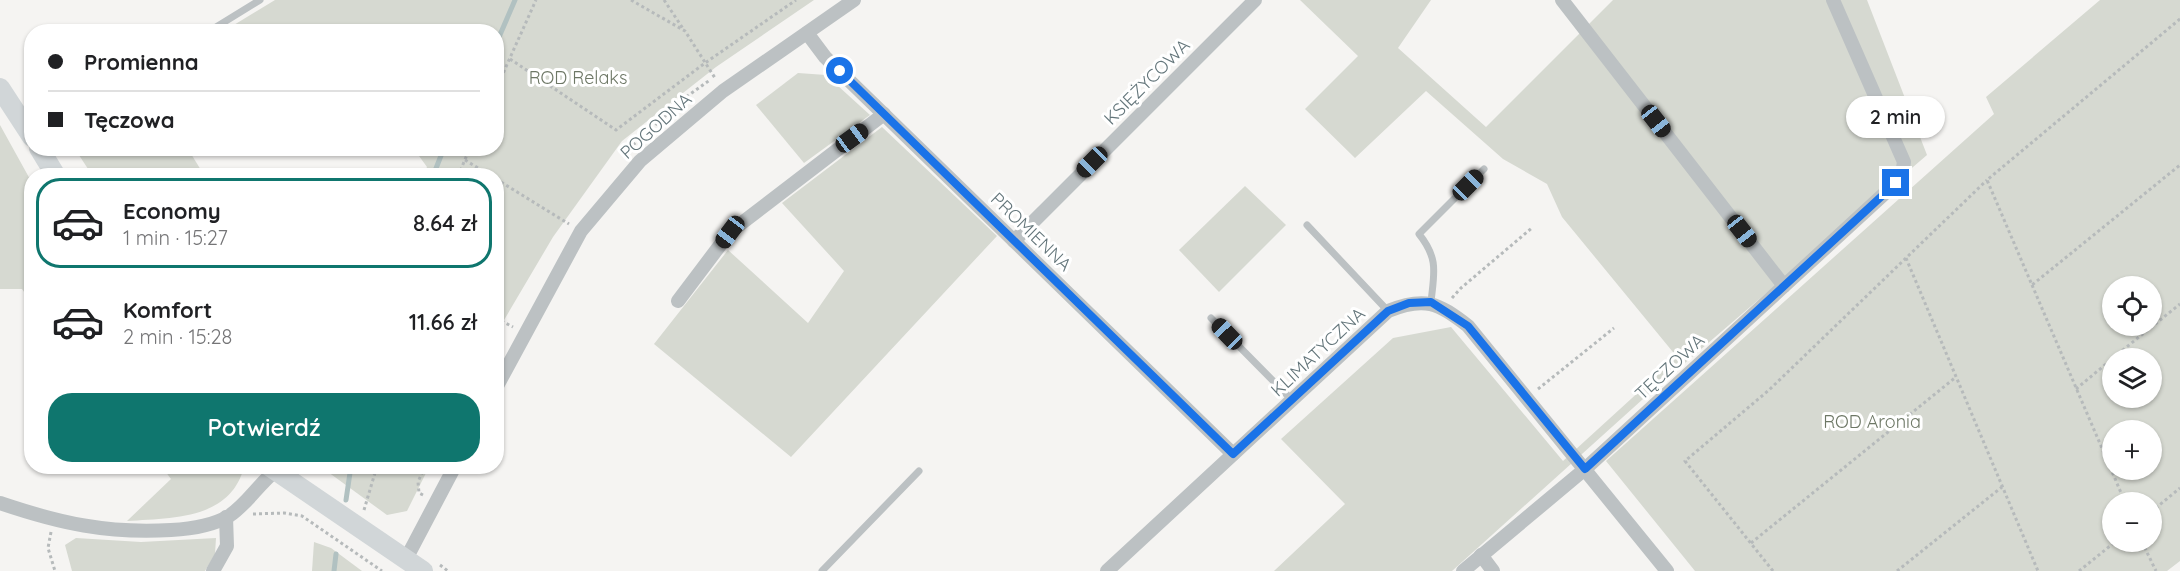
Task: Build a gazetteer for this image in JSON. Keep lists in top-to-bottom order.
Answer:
{
  "streets": {
    "street": [
      "KSIĘŻYCOWA",
      "POGODNA",
      "PROMIENNA",
      "KLIMATYCZNA",
      "TĘCZOWA"
    ]
  },
  "crossings": [
    ["KSIĘŻYCOWA", "PROMIENNA"],
    ["POGODNA", "PROMIENNA"],
    ["PROMIENNA", "KLIMATYCZNA"]
  ],
  "parks": ["ROD Relaks", "ROD Aronia"],
  "page": {
    "banner": ["Promienna", "Tęczowa"],
    "bubble": "2 min",
    "list": [
      {
        "name": "Economy",
        "note": "1 min · 15:27",
        "value": "8.64 zł"
      },
      {
        "name": "Komfort",
        "note": "2 min · 15:28",
        "value": "11.66 zł"
      }
    ],
    "map_buttons": ["+", "−"],
    "buttons": "Potwierdź"
  }
}
